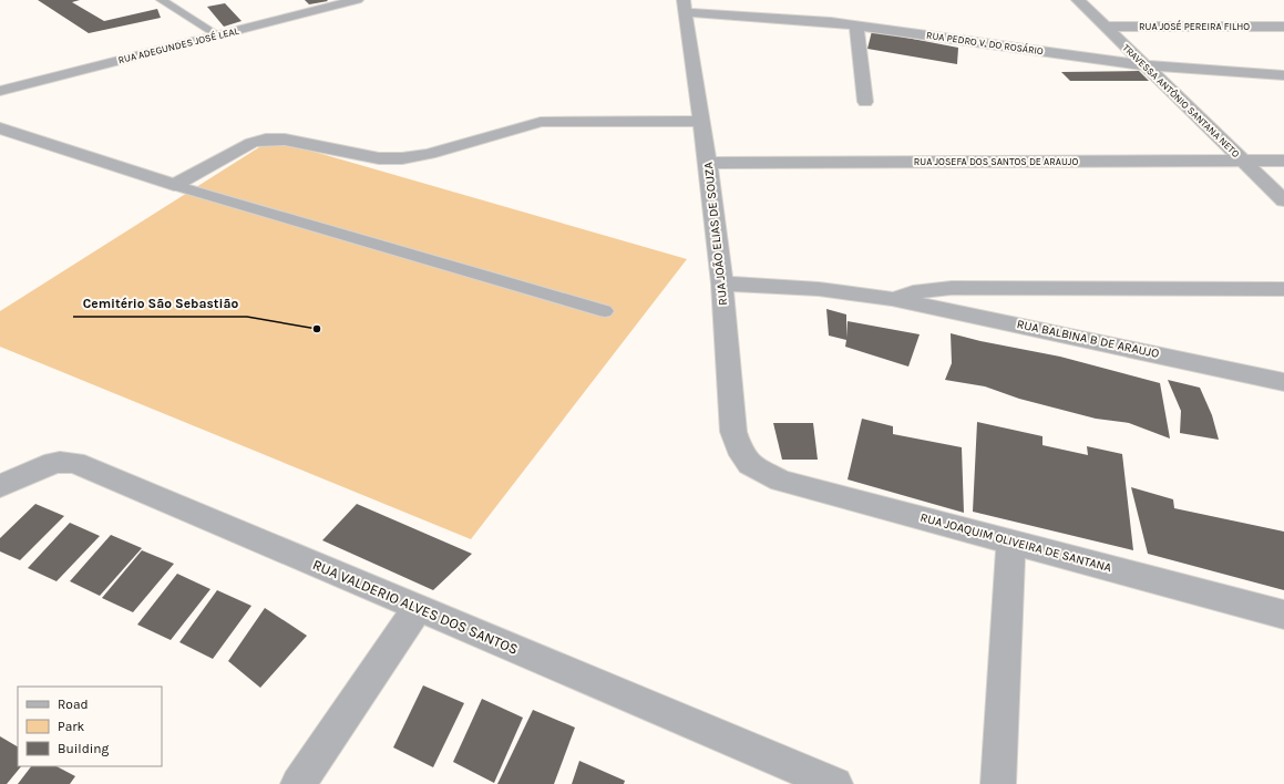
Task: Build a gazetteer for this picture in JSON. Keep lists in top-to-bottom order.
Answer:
{
  "streets": {
    "street": [
      "RUA JOSÉ PEREIRA FILHO",
      "RUA PEDRO V. DO ROSÁRIO",
      "RUA ADEGUNDES JOSÉ LEAL",
      "TRAVESSA ANTÔNIO SANTANA NETO",
      "RUA JOSEFA DOS SANTOS DE ARAUJO",
      "RUA JOÃO ELIAS DE SOUZA",
      "RUA BALBINA B DE ARAUJO",
      "RUA JOAQUIM OLIVEIRA DE SANTANA",
      "RUA VALDERIO ALVES DOS SANTOS"
    ]
  },
  "crossings": [
    ["RUA JOSÉ PEREIRA FILHO", "TRAVESSA ANTÔNIO SANTANA NETO"],
    ["RUA PEDRO V. DO ROSÁRIO", "TRAVESSA ANTÔNIO SANTANA NETO"],
    ["RUA PEDRO V. DO ROSÁRIO", "RUA JOÃO ELIAS DE SOUZA"],
    ["TRAVESSA ANTÔNIO SANTANA NETO", "RUA JOSEFA DOS SANTOS DE ARAUJO"],
    ["RUA JOSEFA DOS SANTOS DE ARAUJO", "RUA JOÃO ELIAS DE SOUZA"],
    ["RUA JOÃO ELIAS DE SOUZA", "RUA BALBINA B DE ARAUJO"],
    ["RUA JOÃO ELIAS DE SOUZA", "RUA JOAQUIM OLIVEIRA DE SANTANA"]
  ],
  "places": ["Cemitério São Sebastião"],
  "legend": ["Road", "Park", "Building"]
}
